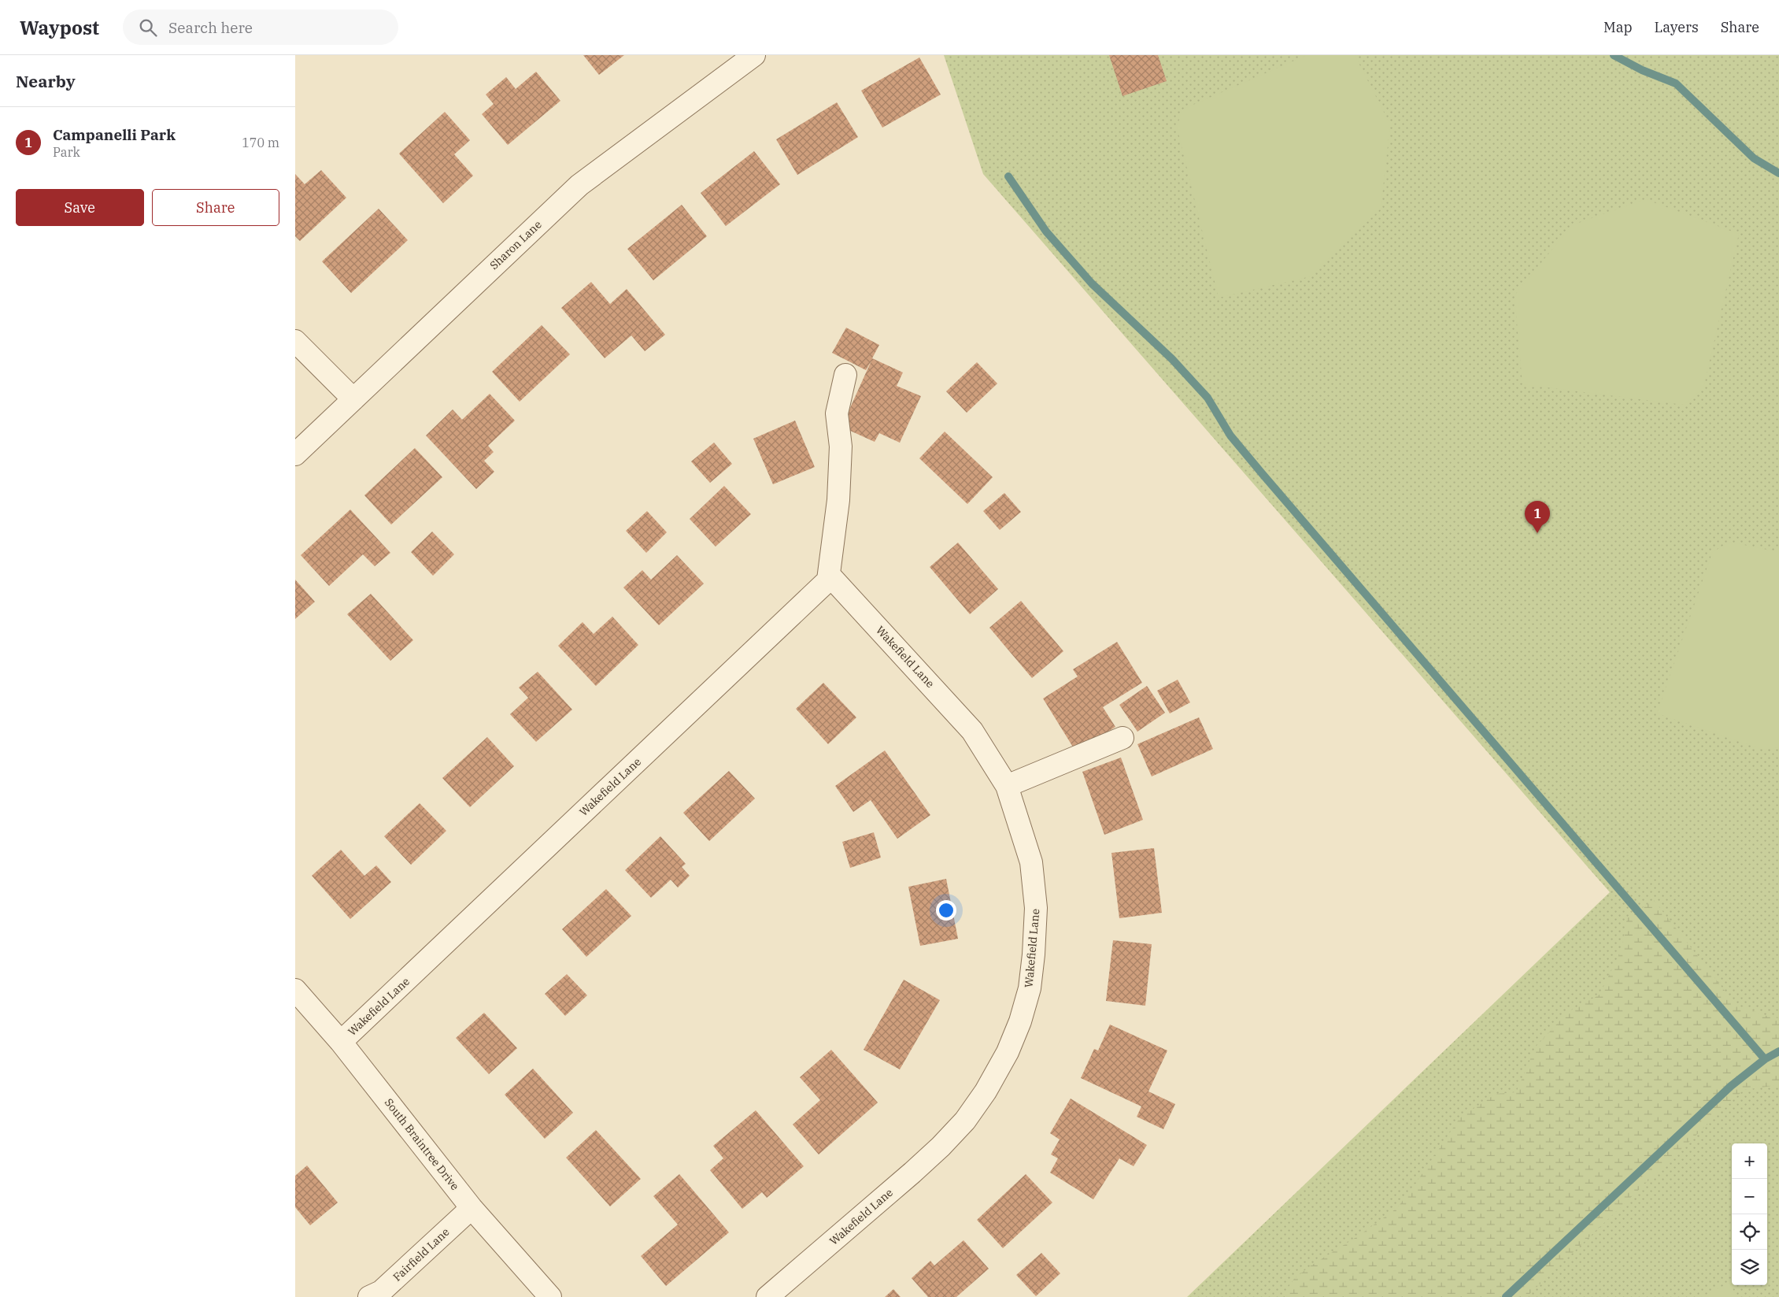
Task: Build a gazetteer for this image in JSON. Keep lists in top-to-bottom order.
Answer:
{
  "streets": {
    "street": [
      "Sharon Lane",
      "Wakefield Lane",
      "South Braintree Drive",
      "Fairfield Lane"
    ]
  },
  "crossings": [
    ["Wakefield Lane", "South Braintree Drive"],
    ["South Braintree Drive", "Fairfield Lane"]
  ],
  "page": {
    "header": "Waypost",
    "search": "Search here",
    "nav": ["Map", "Layers", "Share"],
    "heading": "Nearby",
    "list": [
      {
        "mark": "1",
        "name": "Campanelli Park",
        "note": "Park",
        "value": "170 m"
      }
    ],
    "buttons": ["Save", "Share"],
    "pins": "1",
    "map_buttons": ["+", "−"]
  }
}
